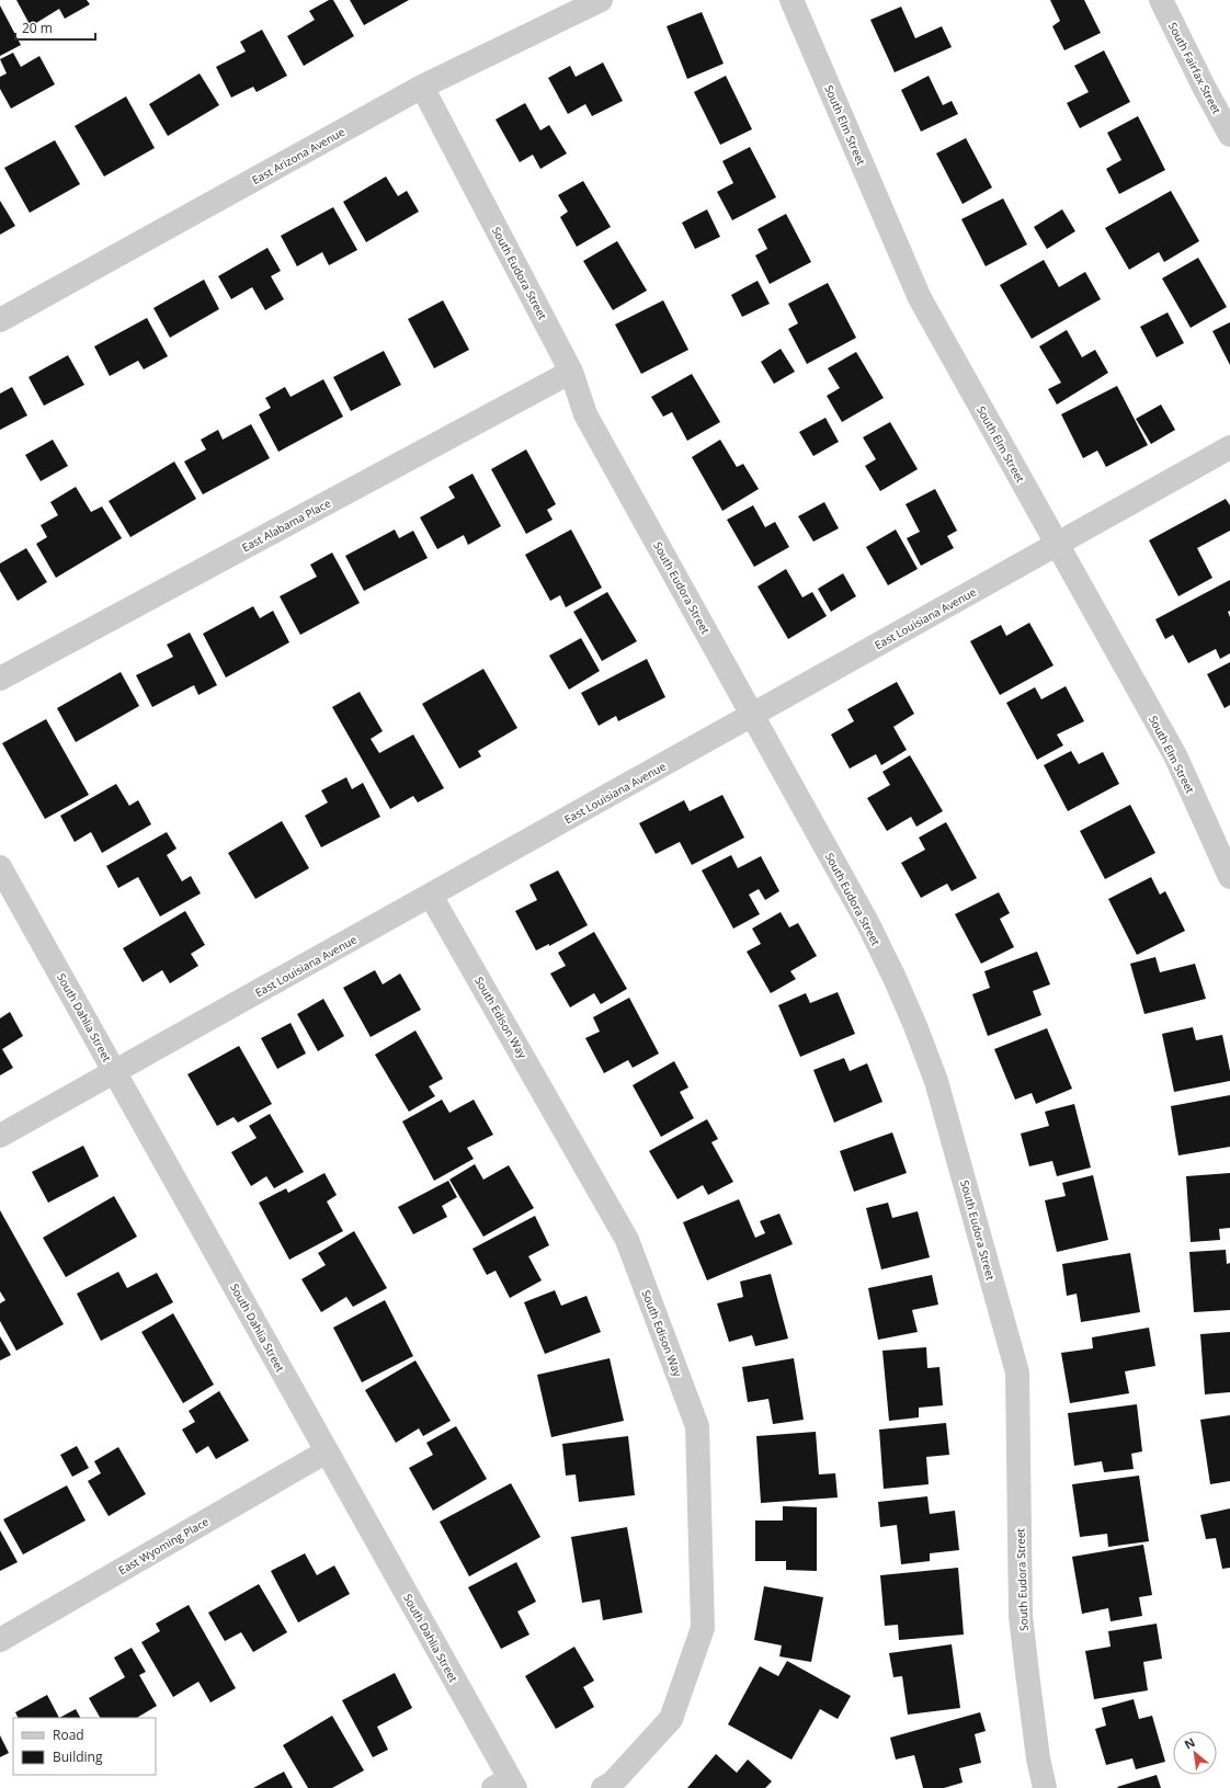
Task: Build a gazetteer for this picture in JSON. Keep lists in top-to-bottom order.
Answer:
{
  "streets": {
    "street": [
      "South Fairfax Street",
      "South Elm Street",
      "East Arizona Avenue",
      "South Eudora Street",
      "East Alabama Place",
      "East Louisiana Avenue",
      "South Dahlia Street",
      "South Edison Way",
      "East Wyoming Place"
    ]
  },
  "crossings": [
    ["South Elm Street", "East Louisiana Avenue"],
    ["East Arizona Avenue", "South Eudora Street"],
    ["South Eudora Street", "East Alabama Place"],
    ["South Eudora Street", "East Louisiana Avenue"],
    ["East Louisiana Avenue", "South Dahlia Street"],
    ["East Louisiana Avenue", "South Edison Way"],
    ["South Dahlia Street", "East Wyoming Place"]
  ],
  "legend": ["Road", "Building"],
  "scale_bar": "20 m",
  "north": "top left"
}
